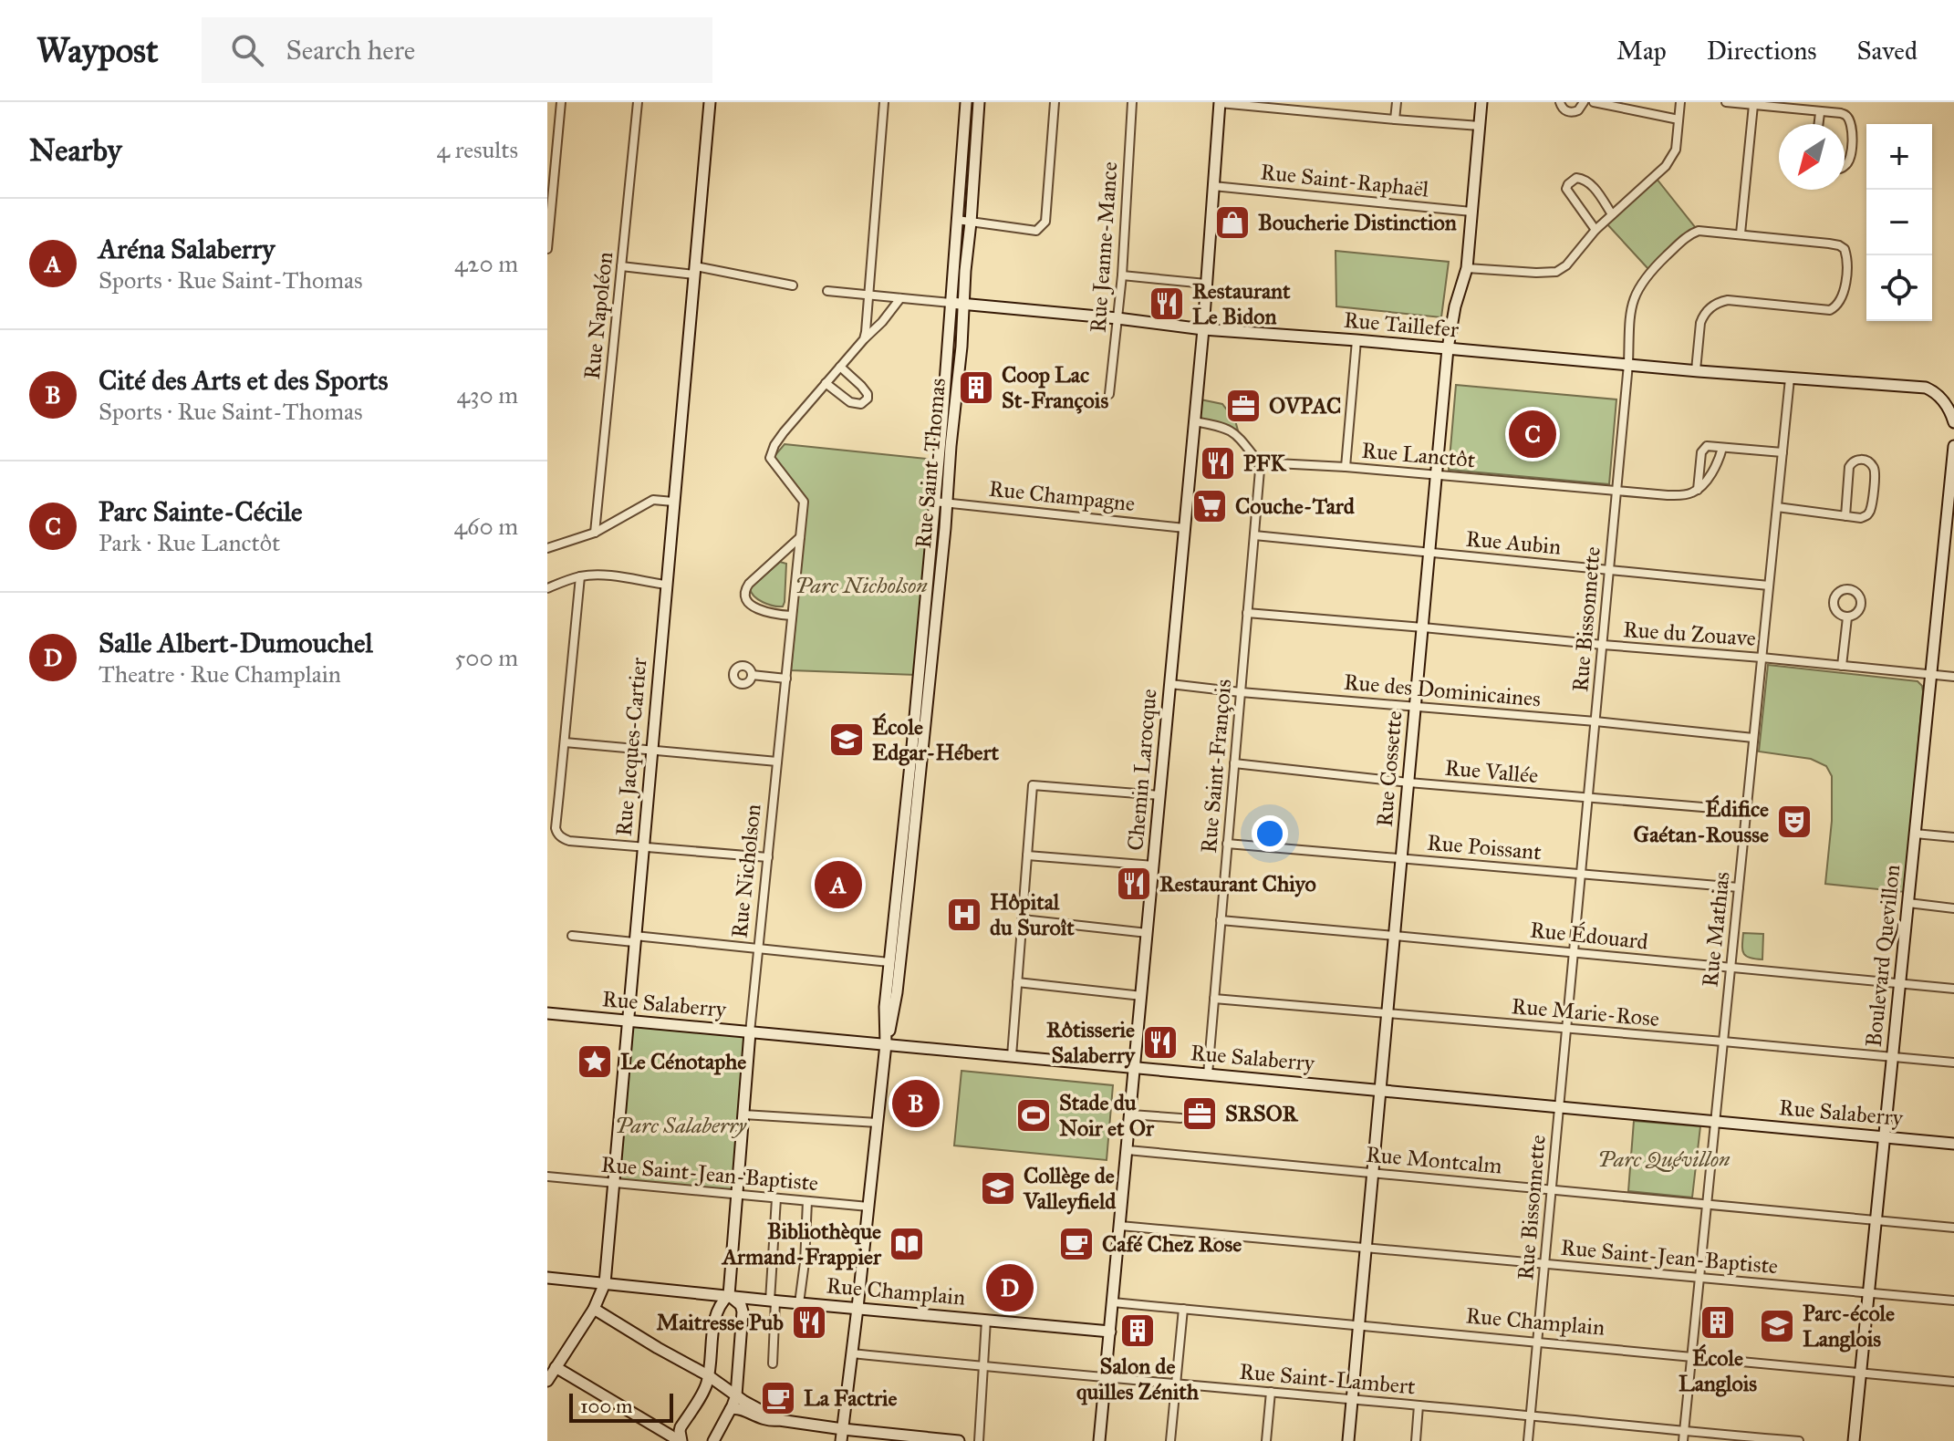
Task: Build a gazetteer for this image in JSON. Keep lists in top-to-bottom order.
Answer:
{
  "streets": {
    "street": [
      "Rue Saint-Raphaël",
      "Rue Jeanne-Mance",
      "Rue Napoléon",
      "Rue Taillefer",
      "Rue Lanctôt",
      "Rue Saint-Thomas",
      "Rue Champagne",
      "Rue Aubin",
      "Rue Bissonnette",
      "Rue du Zouave",
      "Rue des Dominicaines",
      "Rue Jacques-Cartier",
      "Rue Saint-François",
      "Rue Cossette",
      "Chemin Larocque",
      "Rue Vallée",
      "Rue Poissant",
      "Rue Nicholson",
      "Rue Mathias",
      "Rue Édouard",
      "Boulevard Quevillon",
      "Rue Salaberry",
      "Rue Marie-Rose",
      "Rue Montcalm",
      "Rue Saint-Jean-Baptiste",
      "Rue Champlain",
      "Rue Saint-Lambert"
    ]
  },
  "crossings": [
    ["Rue Saint-Raphaël", "Rue Cossette"],
    ["Rue Saint-Raphaël", "Chemin Larocque"],
    ["Rue Jeanne-Mance", "Rue Taillefer"],
    ["Rue Taillefer", "Rue Saint-Thomas"],
    ["Rue Taillefer", "Rue Bissonnette"],
    ["Rue Taillefer", "Rue Cossette"],
    ["Rue Taillefer", "Chemin Larocque"],
    ["Rue Taillefer", "Rue Mathias"],
    ["Rue Lanctôt", "Rue Bissonnette"],
    ["Rue Lanctôt", "Rue Saint-François"],
    ["Rue Lanctôt", "Rue Cossette"],
    ["Rue Saint-Thomas", "Rue Champagne"],
    ["Rue Saint-Thomas", "Rue Salaberry"],
    ["Rue Saint-Thomas", "Rue Saint-Jean-Baptiste"],
    ["Rue Saint-Thomas", "Rue Champlain"],
    ["Rue Saint-Thomas", "Rue Saint-Lambert"],
    ["Rue Champagne", "Chemin Larocque"],
    ["Rue Aubin", "Rue Bissonnette"],
    ["Rue Aubin", "Rue Saint-François"],
    ["Rue Aubin", "Rue Cossette"],
    ["Rue Aubin", "Rue Mathias"],
    ["Rue Bissonnette", "Rue du Zouave"],
    ["Rue Bissonnette", "Rue des Dominicaines"],
    ["Rue Bissonnette", "Rue Vallée"],
    ["Rue Bissonnette", "Rue Poissant"],
    ["Rue Bissonnette", "Rue Édouard"],
    ["Rue Bissonnette", "Rue Salaberry"],
    ["Rue Bissonnette", "Rue Marie-Rose"],
    ["Rue Bissonnette", "Rue Montcalm"],
    ["Rue Bissonnette", "Rue Saint-Jean-Baptiste"],
    ["Rue Bissonnette", "Rue Champlain"],
    ["Rue Bissonnette", "Rue Saint-Lambert"],
    ["Rue du Zouave", "Rue Saint-François"],
    ["Rue du Zouave", "Rue Cossette"],
    ["Rue du Zouave", "Rue Mathias"],
    ["Rue du Zouave", "Boulevard Quevillon"],
    ["Rue des Dominicaines", "Rue Saint-François"],
    ["Rue des Dominicaines", "Rue Cossette"],
    ["Rue des Dominicaines", "Chemin Larocque"],
    ["Rue des Dominicaines", "Rue Mathias"],
    ["Rue Jacques-Cartier", "Rue Salaberry"],
    ["Rue Jacques-Cartier", "Rue Saint-Jean-Baptiste"],
    ["Rue Jacques-Cartier", "Rue Champlain"],
    ["Rue Saint-François", "Rue Vallée"],
    ["Rue Saint-François", "Rue Poissant"],
    ["Rue Saint-François", "Rue Édouard"],
    ["Rue Saint-François", "Rue Salaberry"],
    ["Rue Saint-François", "Rue Marie-Rose"],
    ["Rue Cossette", "Rue Vallée"],
    ["Rue Cossette", "Rue Poissant"],
    ["Rue Cossette", "Rue Édouard"],
    ["Rue Cossette", "Rue Salaberry"],
    ["Rue Cossette", "Rue Marie-Rose"],
    ["Rue Cossette", "Rue Montcalm"],
    ["Rue Cossette", "Rue Saint-Jean-Baptiste"],
    ["Rue Cossette", "Rue Champlain"],
    ["Rue Cossette", "Rue Saint-Lambert"],
    ["Chemin Larocque", "Rue Salaberry"],
    ["Chemin Larocque", "Rue Montcalm"],
    ["Chemin Larocque", "Rue Saint-Jean-Baptiste"],
    ["Chemin Larocque", "Rue Champlain"],
    ["Chemin Larocque", "Rue Saint-Lambert"],
    ["Rue Vallée", "Rue Mathias"],
    ["Rue Poissant", "Rue Mathias"],
    ["Rue Nicholson", "Rue Salaberry"],
    ["Rue Nicholson", "Rue Saint-Jean-Baptiste"],
    ["Rue Nicholson", "Rue Champlain"],
    ["Rue Mathias", "Rue Édouard"],
    ["Rue Mathias", "Rue Salaberry"],
    ["Rue Mathias", "Rue Marie-Rose"],
    ["Rue Mathias", "Rue Montcalm"],
    ["Rue Mathias", "Rue Saint-Jean-Baptiste"],
    ["Rue Mathias", "Rue Champlain"],
    ["Rue Mathias", "Rue Saint-Lambert"],
    ["Rue Édouard", "Boulevard Quevillon"],
    ["Boulevard Quevillon", "Rue Salaberry"],
    ["Boulevard Quevillon", "Rue Marie-Rose"],
    ["Boulevard Quevillon", "Rue Montcalm"],
    ["Boulevard Quevillon", "Rue Saint-Jean-Baptiste"],
    ["Boulevard Quevillon", "Rue Champlain"]
  ],
  "parks": ["Parc Nicholson", "Parc Salaberry", "Parc Quévillon"],
  "places": {
    "shop": ["Boucherie Distinction"],
    "restaurant": [
      "Restaurant Le Bidon",
      "PFK",
      "Restaurant Chiyo",
      "Rôtisserie Salaberry",
      "Maitresse Pub"
    ],
    "building": ["Coop Lac St-François", "École Langlois", "Salon de quilles Zénith"],
    "office": ["OVPAC", "SRSOR"],
    "supermarket": ["Couche-Tard"],
    "school or university": ["École Edgar-Hébert", "Collège de Valleyfield", "Parc-école Langlois"],
    "theatre": ["Édifice Gaétan-Rousse"],
    "hospital": ["Hôpital du Suroît"],
    "place": ["Le Cénotaphe"],
    "sports": ["Stade du Noir et Or"],
    "library": ["Bibliothèque Armand-Frappier"],
    "cafe": ["Café Chez Rose", "La Factrie"]
  },
  "scale_bar": "100 m",
  "north": "bottom left",
  "page": {
    "header": "Waypost",
    "search": "Search here",
    "nav": ["Map", "Directions", "Saved"],
    "heading": ["Nearby", "4 results"],
    "map_buttons": ["+", "−"],
    "list": [
      {
        "mark": "A",
        "name": "Aréna Salaberry",
        "note": "Sports · Rue Saint-Thomas",
        "value": "420 m"
      },
      {
        "mark": "B",
        "name": "Cité des Arts et des Sports",
        "note": "Sports · Rue Saint-Thomas",
        "value": "430 m"
      },
      {
        "mark": "C",
        "name": "Parc Sainte-Cécile",
        "note": "Park · Rue Lanctôt",
        "value": "460 m"
      },
      {
        "mark": "D",
        "name": "Salle Albert-Dumouchel",
        "note": "Theatre · Rue Champlain",
        "value": "500 m"
      }
    ],
    "pins": [
      "C",
      "A",
      "B",
      "D"
    ],
    "scale": "100 m"
  }
}
